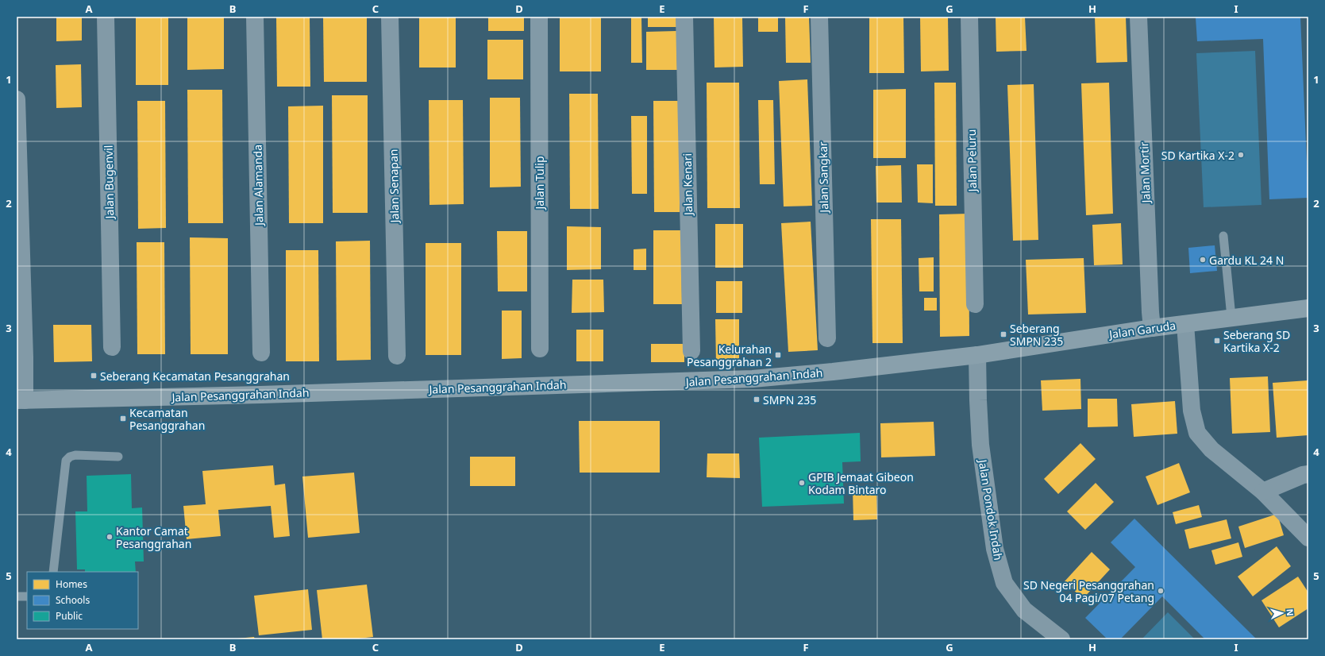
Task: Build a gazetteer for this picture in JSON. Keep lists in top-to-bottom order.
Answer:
{
  "streets": {
    "street": [
      "Jalan Peluru",
      "Jalan Mortir",
      "Jalan Sangkar",
      "Jalan Bugenvil",
      "Jalan Tulip",
      "Jalan Kenari",
      "Jalan Alamanda",
      "Jalan Senapan",
      "Jalan Garuda",
      "Jalan Pesanggrahan Indah",
      "Jalan Pondok Indah"
    ]
  },
  "crossings": [
    ["Jalan Mortir", "Jalan Garuda"],
    ["Jalan Garuda", "Jalan Pesanggrahan Indah"],
    ["Jalan Garuda", "Jalan Pondok Indah"],
    ["Jalan Pesanggrahan Indah", "Jalan Pondok Indah"]
  ],
  "places": {
    "other": [
      "SD Kartika X-2",
      "Gardu KL 24 N",
      "GPIB Jemaat Gibeon Kodam Bintaro",
      "Kantor Camat Pesanggrahan",
      "SD Negeri Pesanggrahan 04 Pagi/07 Petang"
    ],
    "transit": [
      "Seberang SMPN 235",
      "Seberang SD Kartika X-2",
      "Kelurahan Pesanggrahan 2",
      "Seberang Kecamatan Pesanggrahan",
      "SMPN 235",
      "Kecamatan Pesanggrahan"
    ]
  },
  "legend": ["Homes", "Schools", "Public"],
  "north": "right",
  "grid": {
    "columns": [
      "A",
      "B",
      "C",
      "D",
      "E",
      "F",
      "G",
      "H",
      "I"
    ],
    "rows": [
      "1",
      "2",
      "3",
      "4",
      "5"
    ]
  }
}
